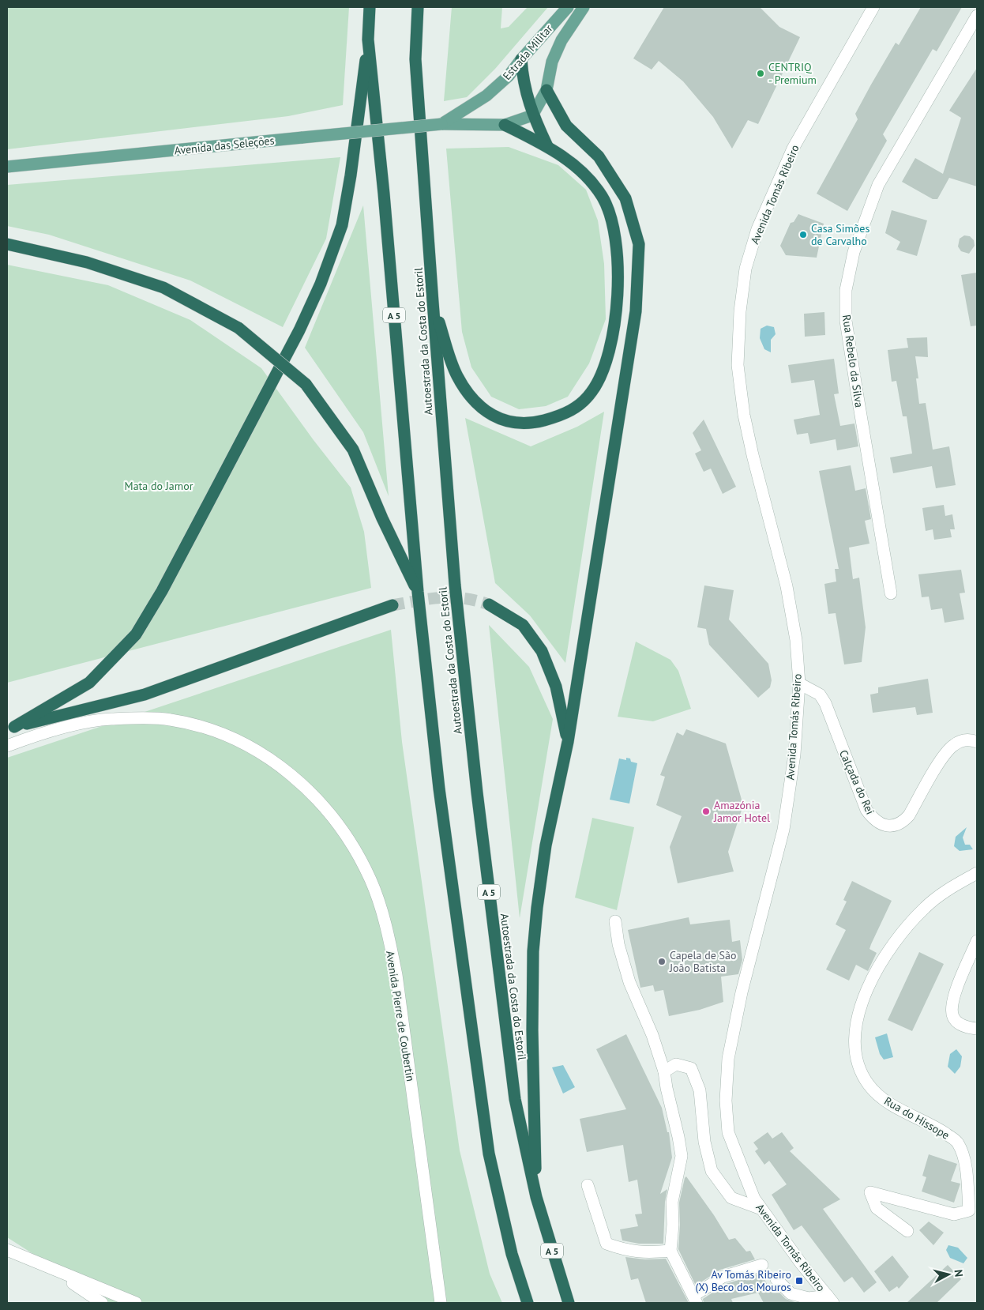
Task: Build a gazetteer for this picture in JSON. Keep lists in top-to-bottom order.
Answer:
{
  "streets": {
    "highway": ["A 5", "Autoestrada da Costa do Estoril"],
    "main road": ["Estrada Militar", "Avenida das Seleções"],
    "street": [
      "Avenida Tomás Ribeiro",
      "Rua Rebelo da Silva",
      "Calçada do Rei",
      "Avenida Pierre de Coubertin",
      "Rua do Hissope"
    ]
  },
  "crossings": [
    ["Estrada Militar", "Avenida das Seleções"],
    ["Avenida Tomás Ribeiro", "Calçada do Rei"]
  ],
  "parks": ["Mata do Jamor"],
  "places": {
    "other": [
      "CENTRIQ - Premium",
      "Casa Simões de Carvalho",
      "Amazónia Jamor Hotel",
      "Capela de São João Batista"
    ],
    "transit": ["Av Tomás Ribeiro (X) Beco dos Mouros"]
  },
  "north": "right"
}
